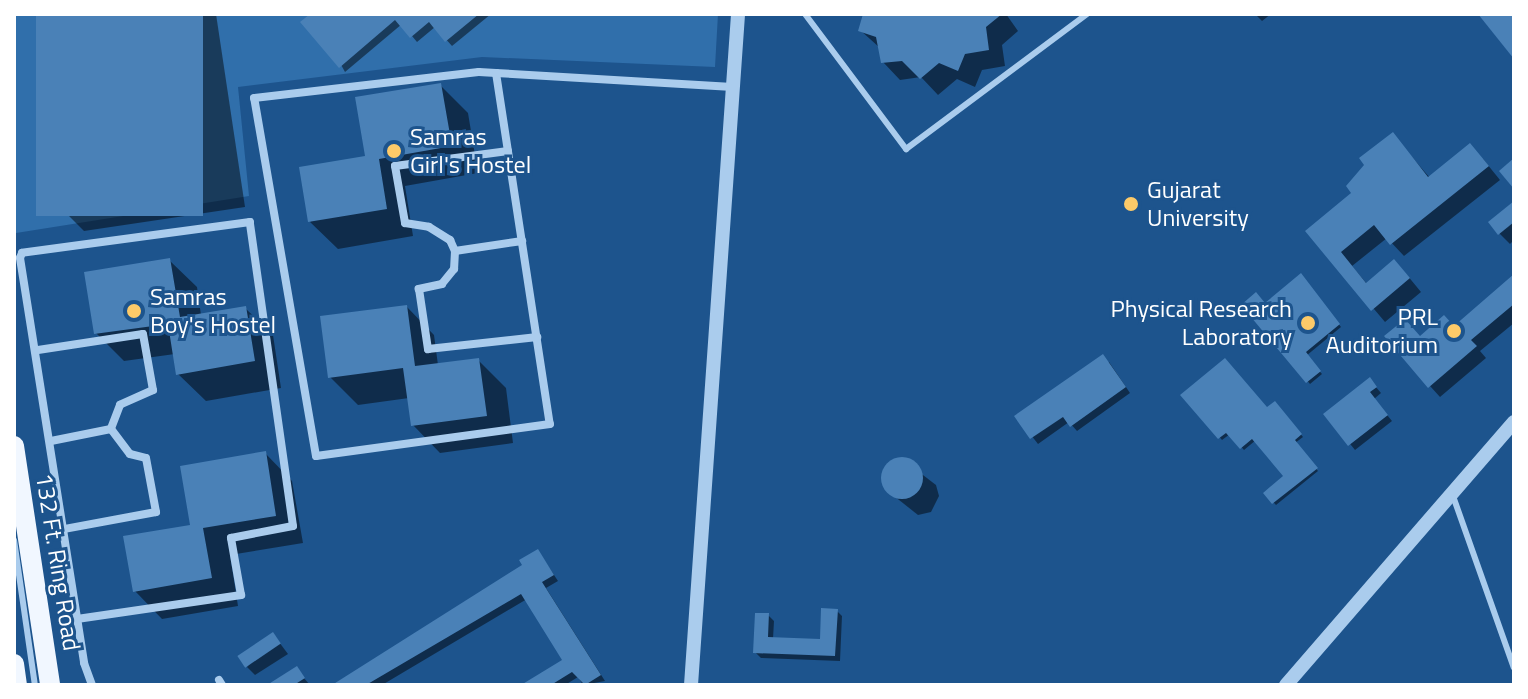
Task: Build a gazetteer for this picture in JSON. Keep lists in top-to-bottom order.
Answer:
{
  "streets": {
    "main road": ["132 Ft. Ring Road"]
  },
  "places": [
    "Samras Girl's Hostel",
    "Gujarat University",
    "Samras Boy's Hostel",
    "Physical Research Laboratory",
    "PRL Auditorium"
  ]
}
